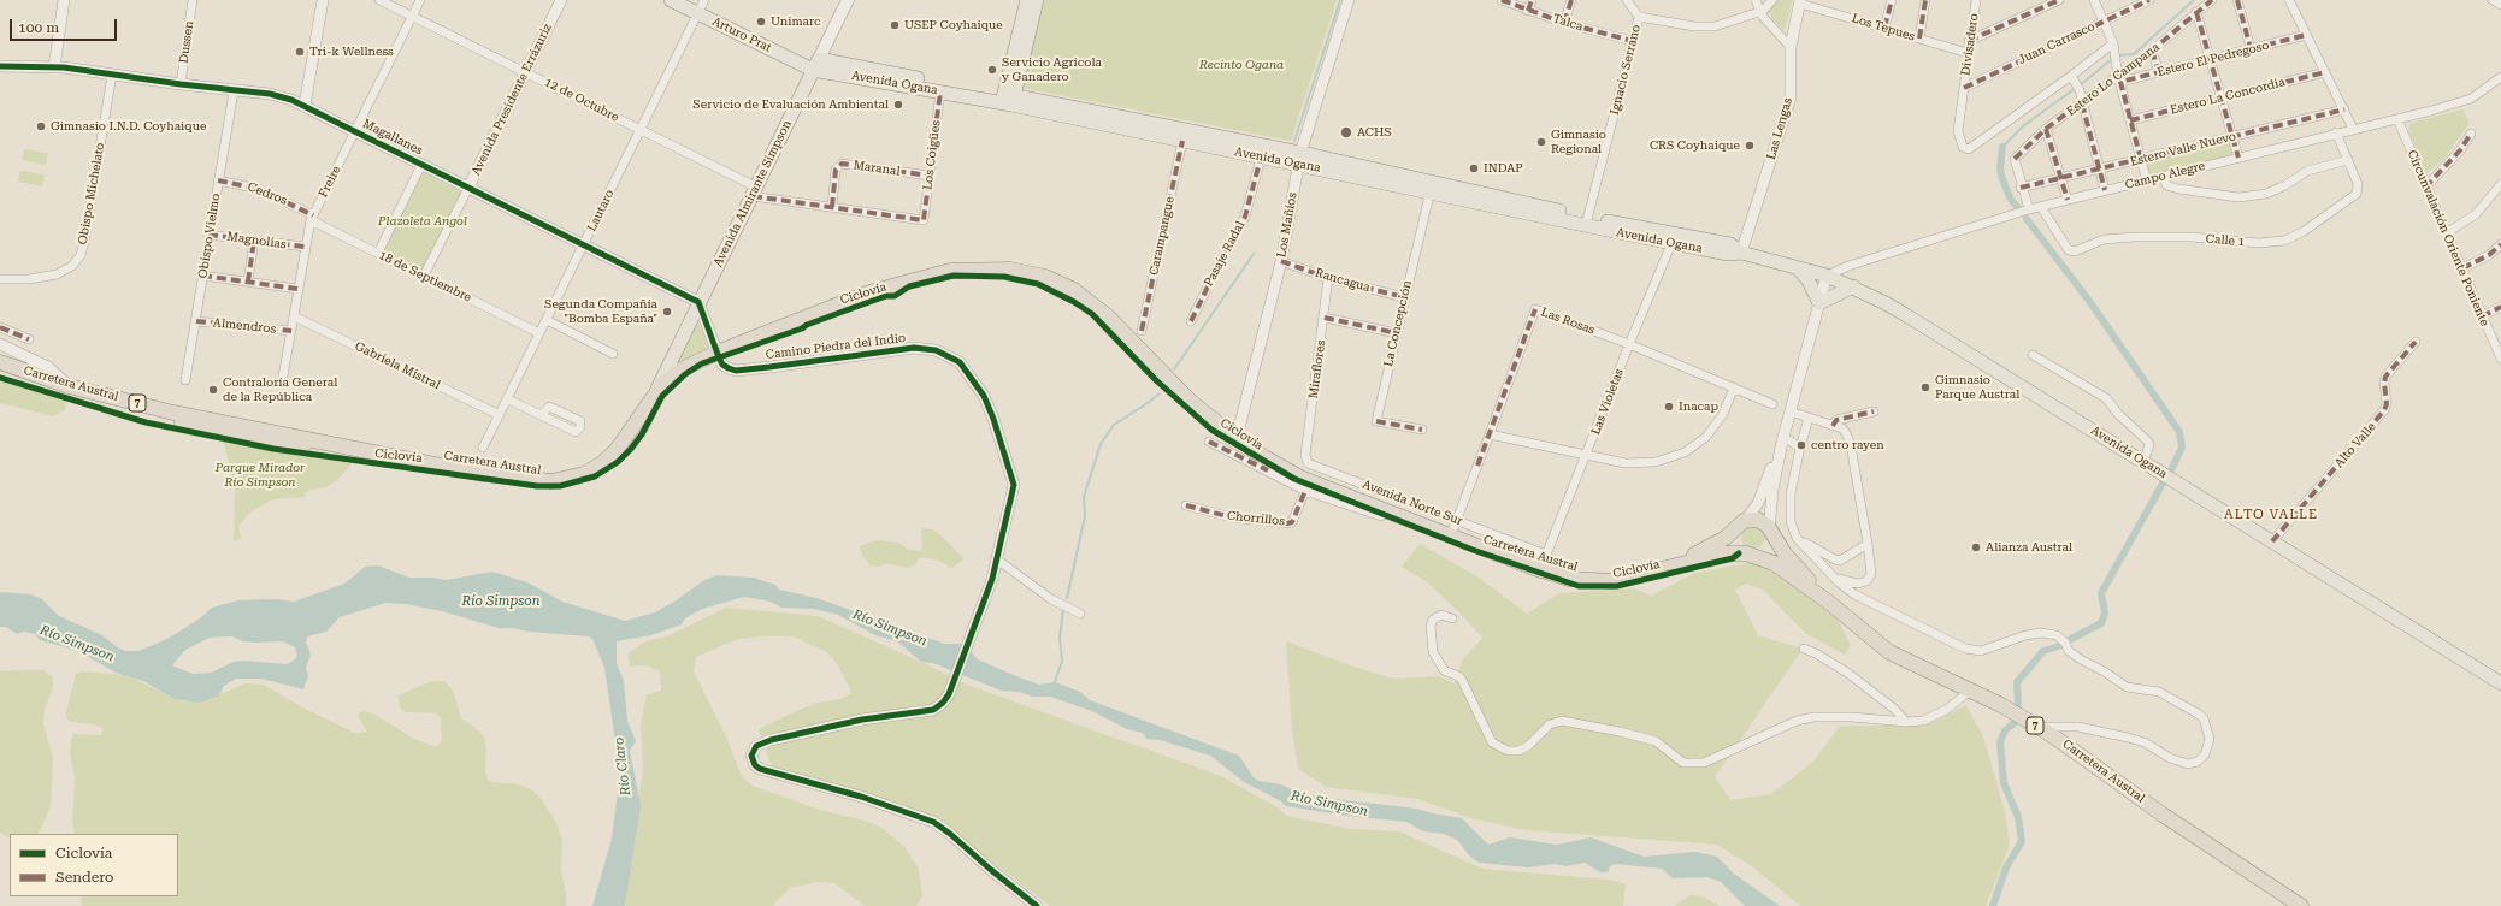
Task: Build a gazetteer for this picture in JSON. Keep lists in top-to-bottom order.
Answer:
{
  "streets": {
    "highway": ["Carretera Austral", "7"],
    "main road": ["Arturo Prat", "Avenida Ogana", "Avenida Almirante Simpson"],
    "street": [
      "Talca",
      "Los Tepues",
      "Dussen",
      "Juan Carrasco",
      "Divisadero",
      "Estero El Pedregoso",
      "Ignacio Serrano",
      "Estero Lo Campana",
      "Estero La Concordia",
      "Avenida Presidente Errázuriz",
      "12 de Octubre",
      "Las Lengas",
      "Magallanes",
      "Estero Valle Nuevo",
      "Los Coigües",
      "Maranal",
      "Campo Alegre",
      "Freire",
      "Obispo Michelato",
      "Cedros",
      "Lautaro",
      "Los Mañíos",
      "Obispo Vielmo",
      "Carampangue",
      "Circunvalación Oriente Poniente",
      "Magnolias",
      "Calle 1",
      "Pasaje Radal",
      "18 de Septiembre",
      "Rancagua",
      "Las Rosas",
      "La Concepción",
      "Almendros",
      "Camino Piedra del Indio",
      "Gabriela Mistral",
      "Miraflores",
      "Las Violetas",
      "Alto Valle",
      "Avenida Norte Sur",
      "Chorrillos"
    ],
    "cycle path": ["Ciclovía"]
  },
  "crossings": [
    ["Talca", "Ignacio Serrano"],
    ["Los Tepues", "Divisadero"],
    ["Los Tepues", "Las Lengas"],
    ["Arturo Prat", "Avenida Ogana"],
    ["Arturo Prat", "Avenida Almirante Simpson"],
    ["Arturo Prat", "Lautaro"],
    ["Dussen", "Magallanes"],
    ["Juan Carrasco", "Divisadero"],
    ["Estero El Pedregoso", "Estero Lo Campana"],
    ["Ignacio Serrano", "Avenida Ogana"],
    ["Estero Lo Campana", "Estero Valle Nuevo"],
    ["Avenida Ogana", "Las Lengas"],
    ["Avenida Ogana", "Los Coigües"],
    ["Avenida Ogana", "Campo Alegre"],
    ["Avenida Ogana", "Avenida Almirante Simpson"],
    ["Avenida Ogana", "Los Mañíos"],
    ["Avenida Ogana", "Carampangue"],
    ["Avenida Ogana", "Pasaje Radal"],
    ["Avenida Ogana", "La Concepción"],
    ["Avenida Ogana", "Las Violetas"],
    ["Avenida Ogana", "Alto Valle"],
    ["Avenida Presidente Errázuriz", "12 de Octubre"],
    ["Avenida Presidente Errázuriz", "Magallanes"],
    ["Avenida Presidente Errázuriz", "18 de Septiembre"],
    ["12 de Octubre", "Los Coigües"],
    ["12 de Octubre", "Maranal"],
    ["12 de Octubre", "Freire"],
    ["12 de Octubre", "Avenida Almirante Simpson"],
    ["12 de Octubre", "Lautaro"],
    ["Magallanes", "Freire"],
    ["Magallanes", "Obispo Michelato"],
    ["Magallanes", "Avenida Almirante Simpson"],
    ["Magallanes", "Lautaro"],
    ["Magallanes", "Obispo Vielmo"],
    ["Los Coigües", "Maranal"],
    ["Campo Alegre", "Circunvalación Oriente Poniente"],
    ["Campo Alegre", "Calle 1"],
    ["Freire", "Cedros"],
    ["Freire", "Magnolias"],
    ["Freire", "18 de Septiembre"],
    ["Freire", "Almendros"],
    ["Freire", "Gabriela Mistral"],
    ["Cedros", "Obispo Vielmo"],
    ["Cedros", "18 de Septiembre"],
    ["Avenida Almirante Simpson", "Carretera Austral"],
    ["Lautaro", "18 de Septiembre"],
    ["Lautaro", "Gabriela Mistral"],
    ["Los Mañíos", "Rancagua"],
    ["Los Mañíos", "Carretera Austral"],
    ["Obispo Vielmo", "Magnolias"],
    ["Obispo Vielmo", "Almendros"],
    ["Rancagua", "La Concepción"],
    ["Rancagua", "Miraflores"],
    ["Las Rosas", "Carretera Austral"],
    ["Las Rosas", "Las Violetas"],
    ["Las Rosas", "Avenida Norte Sur"],
    ["Camino Piedra del Indio", "Carretera Austral"],
    ["Miraflores", "Avenida Norte Sur"],
    ["Carretera Austral", "Las Violetas"],
    ["Las Violetas", "Avenida Norte Sur"]
  ],
  "districts": ["ALTO VALLE"],
  "water": ["Río Simpson", "Río Claro"],
  "parks": ["Recinto Ogana", "Plazoleta Angol", "Parque Mirador Río Simpson"],
  "places": [
    "Unimarc",
    "USEP Coyhaique",
    "Tri-k Wellness",
    "Servicio Agrícola y Ganadero",
    "Servicio de Evaluación Ambiental",
    "Gimnasio I.N.D. Coyhaique",
    "ACHS",
    "Gimnasio Regional",
    "CRS Coyhaique",
    "INDAP",
    "Segunda Compañía \"Bomba España\"",
    "Gimnasio Parque Austral",
    "Contraloría General de la República",
    "Inacap",
    "centro rayen",
    "Alianza Austral"
  ],
  "legend": ["Ciclovía", "Sendero"],
  "scale_bar": "100 m"
}
